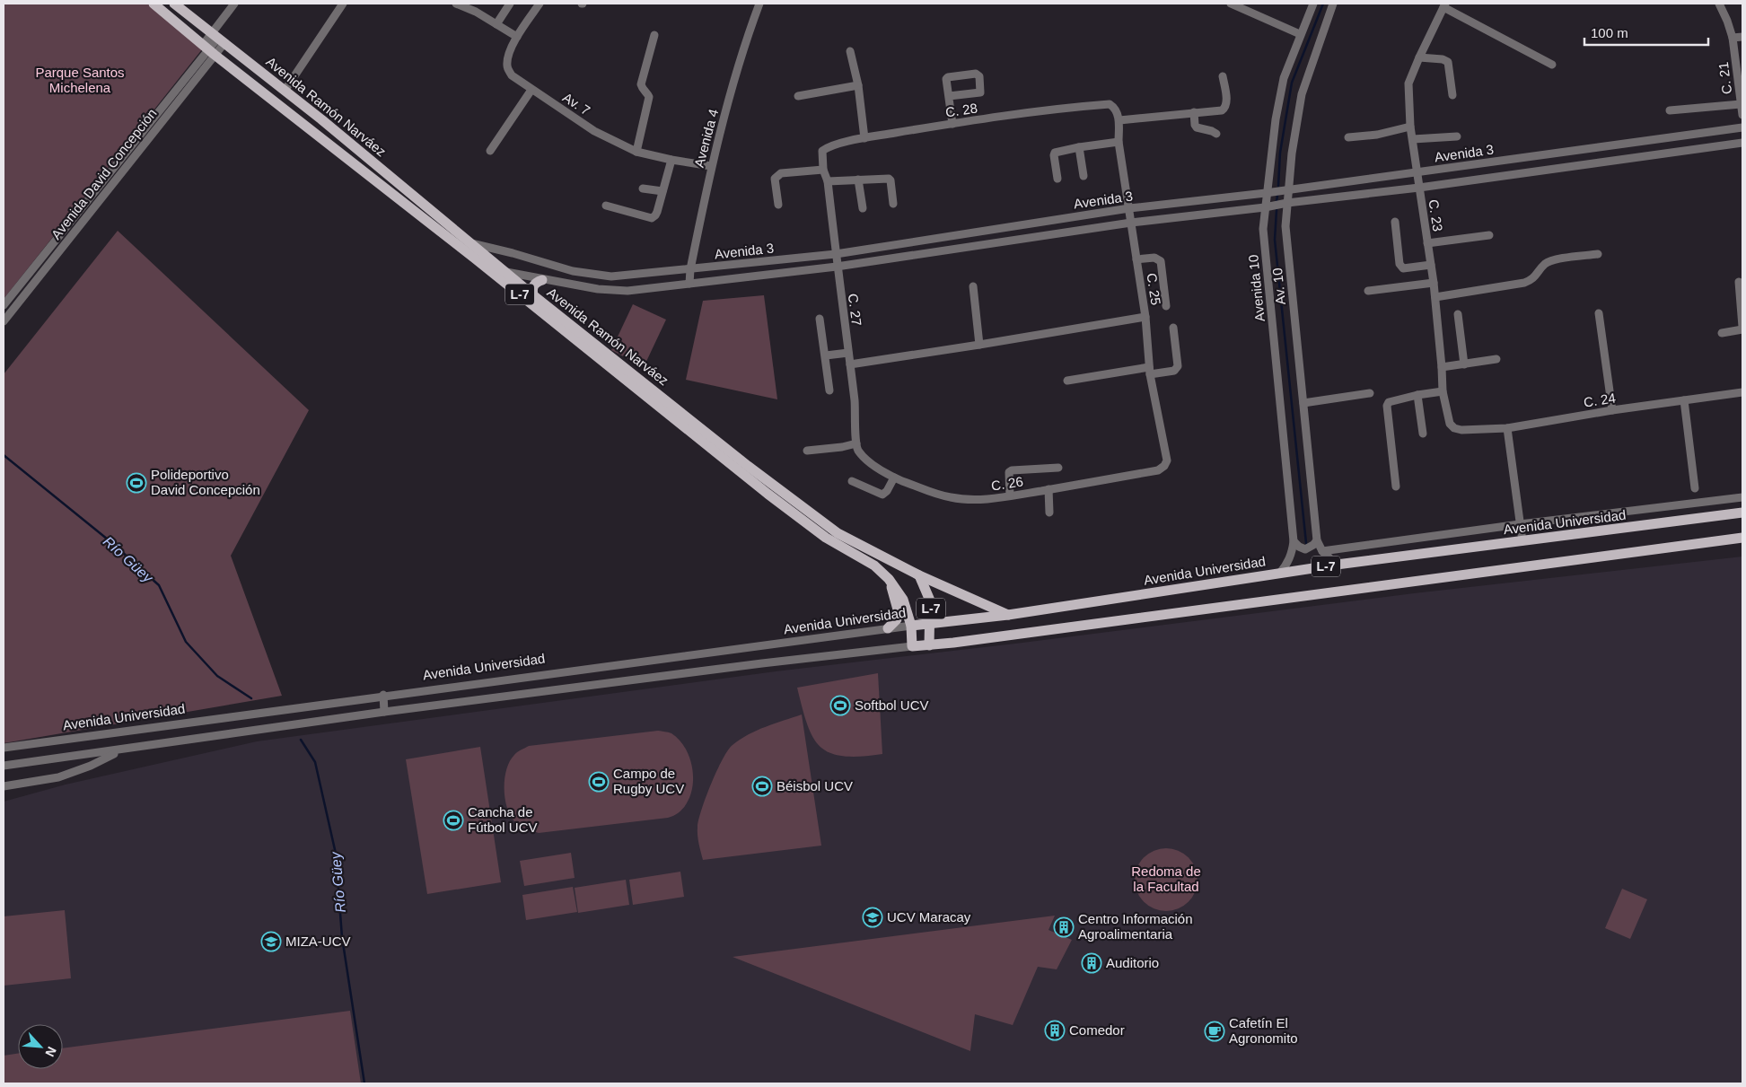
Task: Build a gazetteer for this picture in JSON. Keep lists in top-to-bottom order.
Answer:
{
  "streets": {
    "main road": ["Avenida Ramón Narváez", "L-7", "Avenida Universidad"],
    "street": [
      "C. 21",
      "Av. 7",
      "C. 28",
      "Avenida 4",
      "Avenida 3",
      "Avenida David Concepción",
      "C. 23",
      "Av. 10",
      "Avenida 10",
      "C. 25",
      "C. 27",
      "C. 24",
      "C. 26"
    ]
  },
  "crossings": [
    ["Av. 7", "Avenida 4"],
    ["Avenida Ramón Narváez", "Avenida 3"],
    ["Avenida Ramón Narváez", "Avenida David Concepción"],
    ["Avenida Ramón Narváez", "L-7"],
    ["Avenida Ramón Narváez", "Avenida Universidad"],
    ["C. 28", "C. 25"],
    ["C. 28", "C. 27"],
    ["Avenida 4", "Avenida 3"],
    ["Avenida 3", "C. 23"],
    ["Avenida 3", "Av. 10"],
    ["Avenida 3", "Avenida 10"],
    ["Avenida 3", "C. 25"],
    ["Avenida 3", "C. 27"],
    ["C. 23", "C. 24"],
    ["Av. 10", "Avenida Universidad"],
    ["Avenida 10", "Avenida Universidad"],
    ["C. 25", "C. 26"],
    ["L-7", "Avenida Universidad"],
    ["C. 27", "C. 26"]
  ],
  "water": ["Río Güey"],
  "parks": ["Parque Santos Michelena", "Redoma de la Facultad"],
  "places": {
    "sports": [
      "Polideportivo David Concepción",
      "Softbol UCV",
      "Campo de Rugby UCV",
      "Béisbol UCV",
      "Cancha de Fútbol UCV"
    ],
    "school or university": ["UCV Maracay", "MIZA-UCV"],
    "building": ["Centro Información Agroalimentaria", "Auditorio", "Comedor"],
    "cafe": ["Cafetín El Agronomito"]
  },
  "scale_bar": "100 m",
  "north": "bottom right"
}
